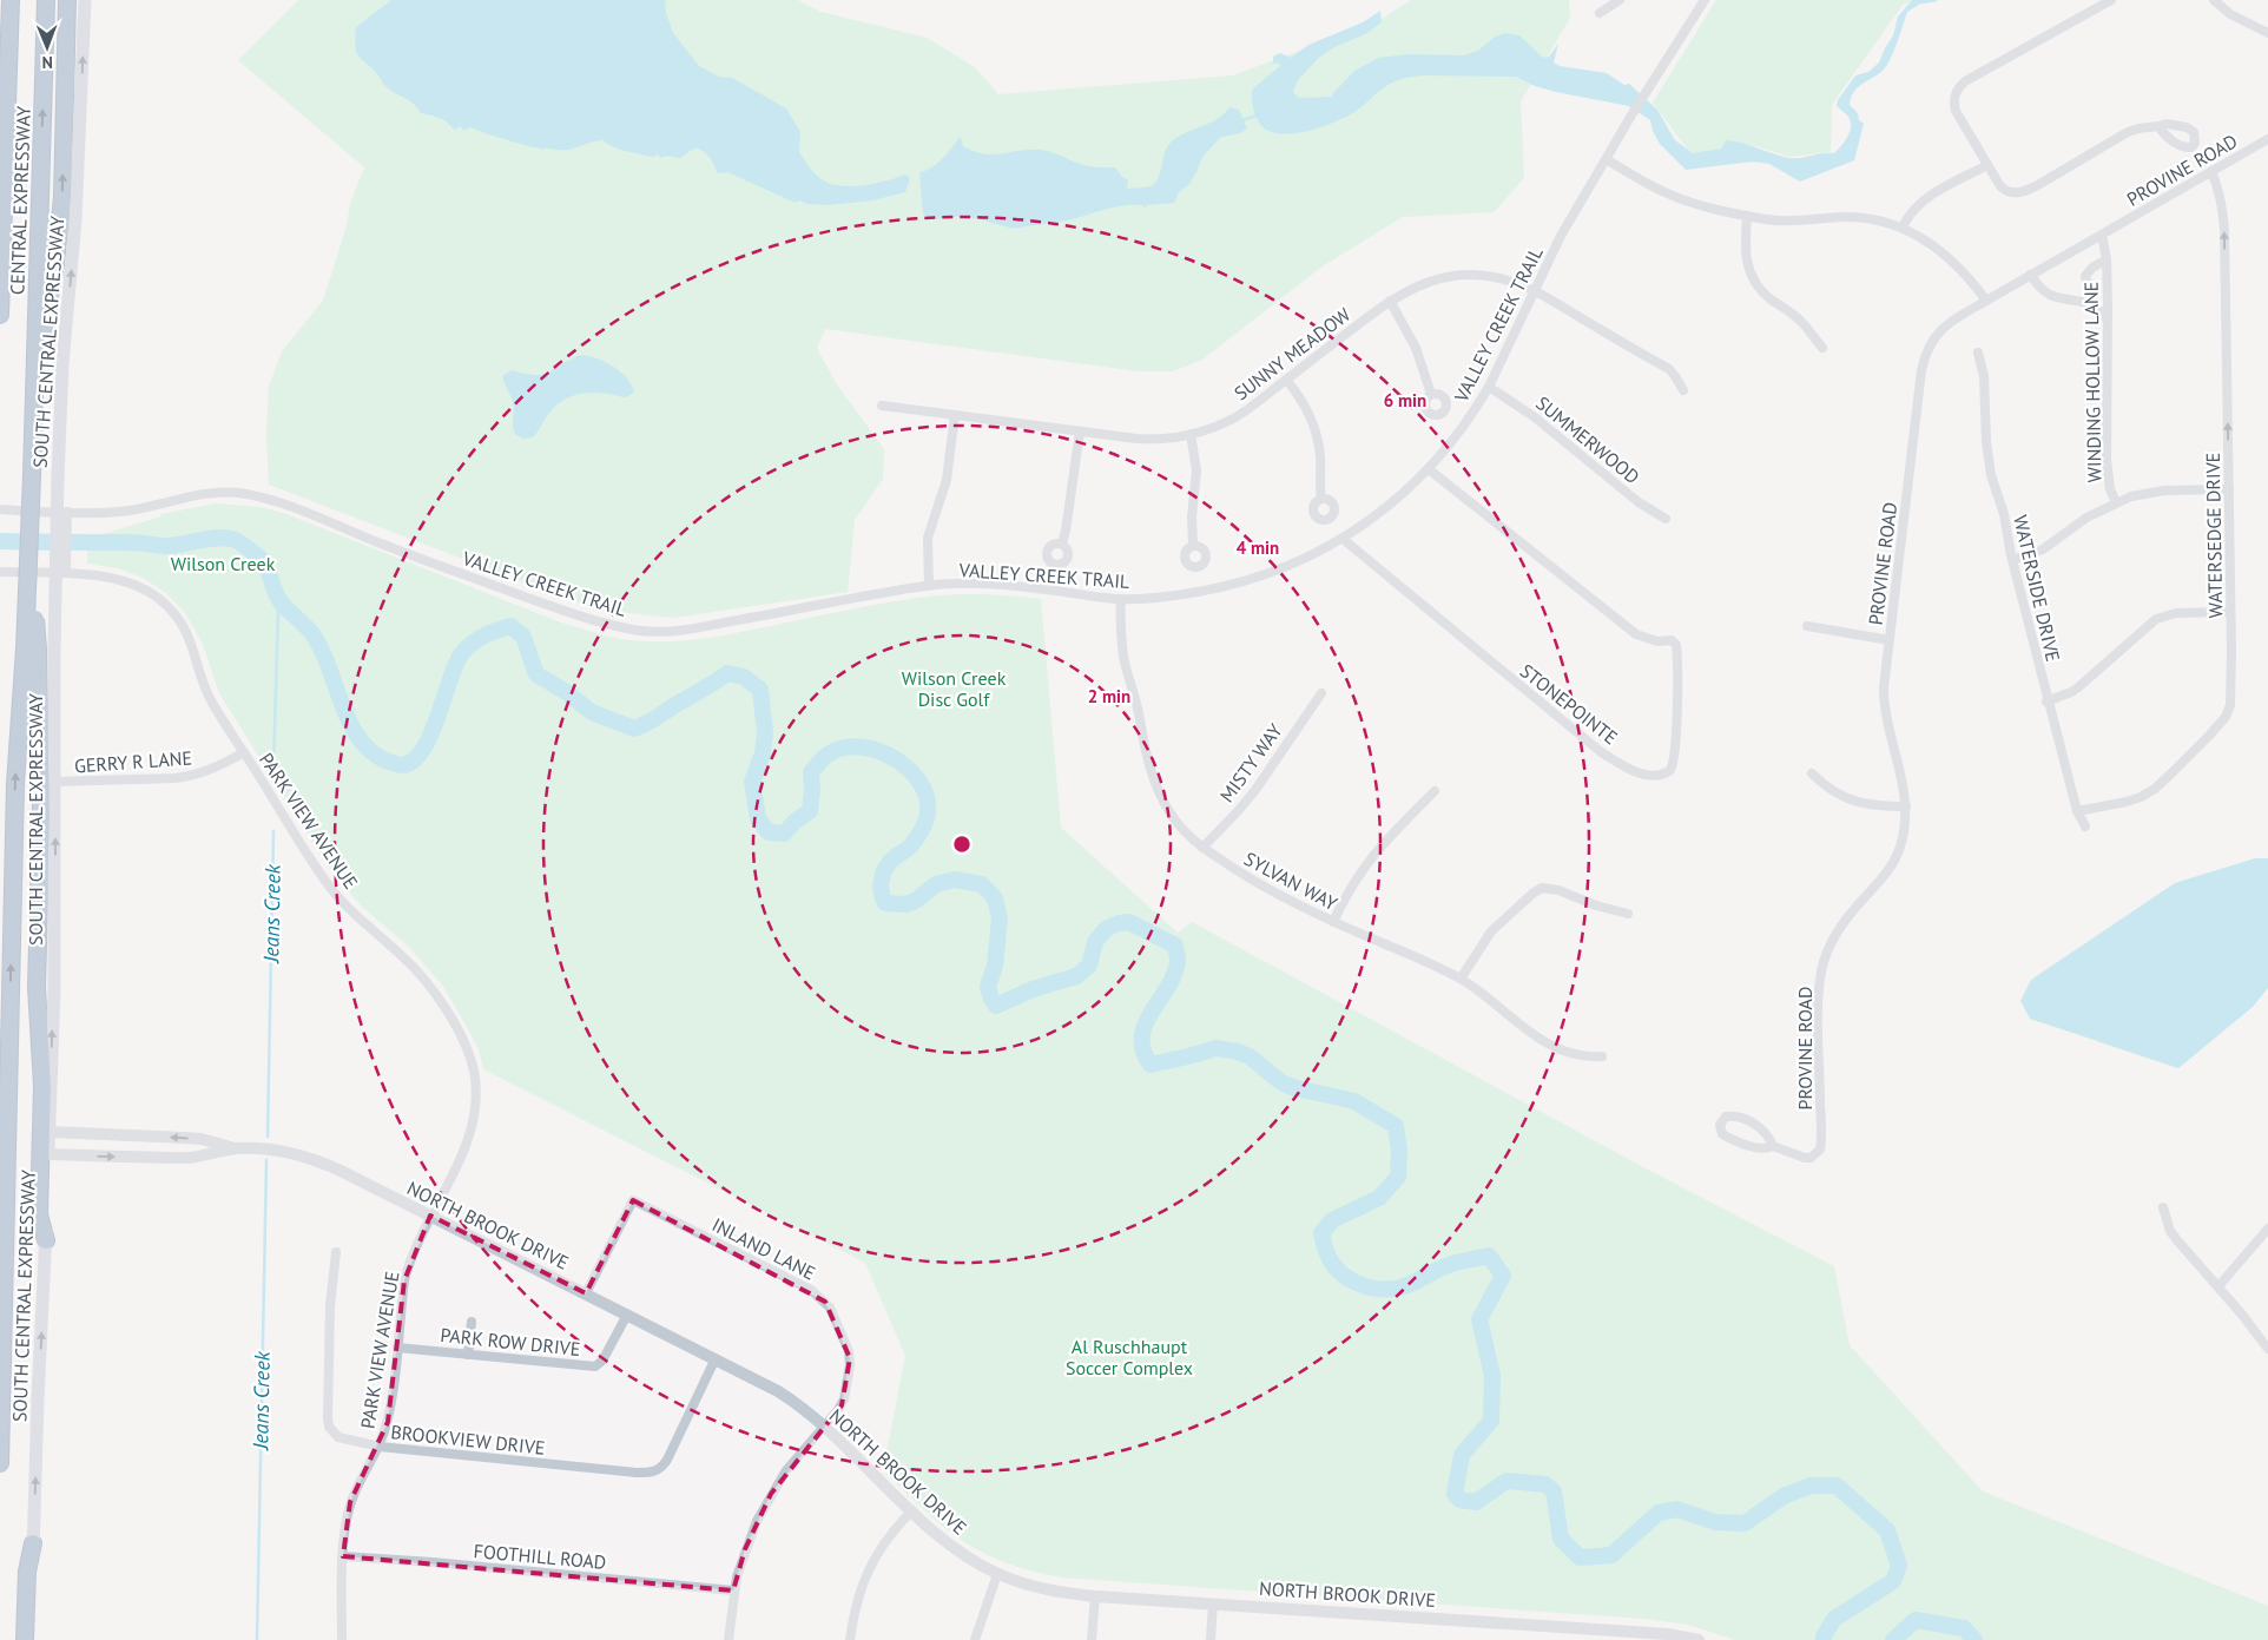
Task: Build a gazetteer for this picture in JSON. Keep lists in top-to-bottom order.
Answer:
{
  "streets": {
    "highway": ["CENTRAL EXPRESSWAY"],
    "main road": ["SOUTH CENTRAL EXPRESSWAY"],
    "street": [
      "PROVINE ROAD",
      "VALLEY CREEK TRAIL",
      "SUNNY MEADOW",
      "WINDING HOLLOW LANE",
      "SUMMERWOOD",
      "WATERSEDGE DRIVE",
      "WATERSIDE DRIVE",
      "STONEPOINTE",
      "GERRY R LANE",
      "MISTY WAY",
      "PARK VIEW AVENUE",
      "SYLVAN WAY",
      "NORTH BROOK DRIVE",
      "INLAND LANE",
      "PARK ROW DRIVE",
      "BROOKVIEW DRIVE",
      "FOOTHILL ROAD"
    ]
  },
  "crossings": [
    ["PROVINE ROAD", "WINDING HOLLOW LANE"],
    ["PROVINE ROAD", "WATERSEDGE DRIVE"],
    ["CENTRAL EXPRESSWAY", "SOUTH CENTRAL EXPRESSWAY"],
    ["VALLEY CREEK TRAIL", "SUNNY MEADOW"],
    ["VALLEY CREEK TRAIL", "SUMMERWOOD"],
    ["VALLEY CREEK TRAIL", "STONEPOINTE"],
    ["VALLEY CREEK TRAIL", "SYLVAN WAY"],
    ["SOUTH CENTRAL EXPRESSWAY", "GERRY R LANE"],
    ["SOUTH CENTRAL EXPRESSWAY", "NORTH BROOK DRIVE"],
    ["WATERSEDGE DRIVE", "WATERSIDE DRIVE"],
    ["GERRY R LANE", "PARK VIEW AVENUE"],
    ["MISTY WAY", "SYLVAN WAY"],
    ["PARK VIEW AVENUE", "NORTH BROOK DRIVE"],
    ["PARK VIEW AVENUE", "PARK ROW DRIVE"],
    ["PARK VIEW AVENUE", "BROOKVIEW DRIVE"],
    ["PARK VIEW AVENUE", "FOOTHILL ROAD"],
    ["NORTH BROOK DRIVE", "INLAND LANE"],
    ["NORTH BROOK DRIVE", "PARK ROW DRIVE"],
    ["NORTH BROOK DRIVE", "BROOKVIEW DRIVE"],
    ["INLAND LANE", "FOOTHILL ROAD"]
  ],
  "one_way": ["SOUTH CENTRAL EXPRESSWAY", "WATERSEDGE DRIVE"],
  "water": ["Jeans Creek"],
  "parks": ["Wilson Creek", "Wilson Creek Disc Golf", "Al Ruschhaupt Soccer Complex"],
  "north": "bottom",
  "rings": ["6 min", "4 min", "2 min"]
}
